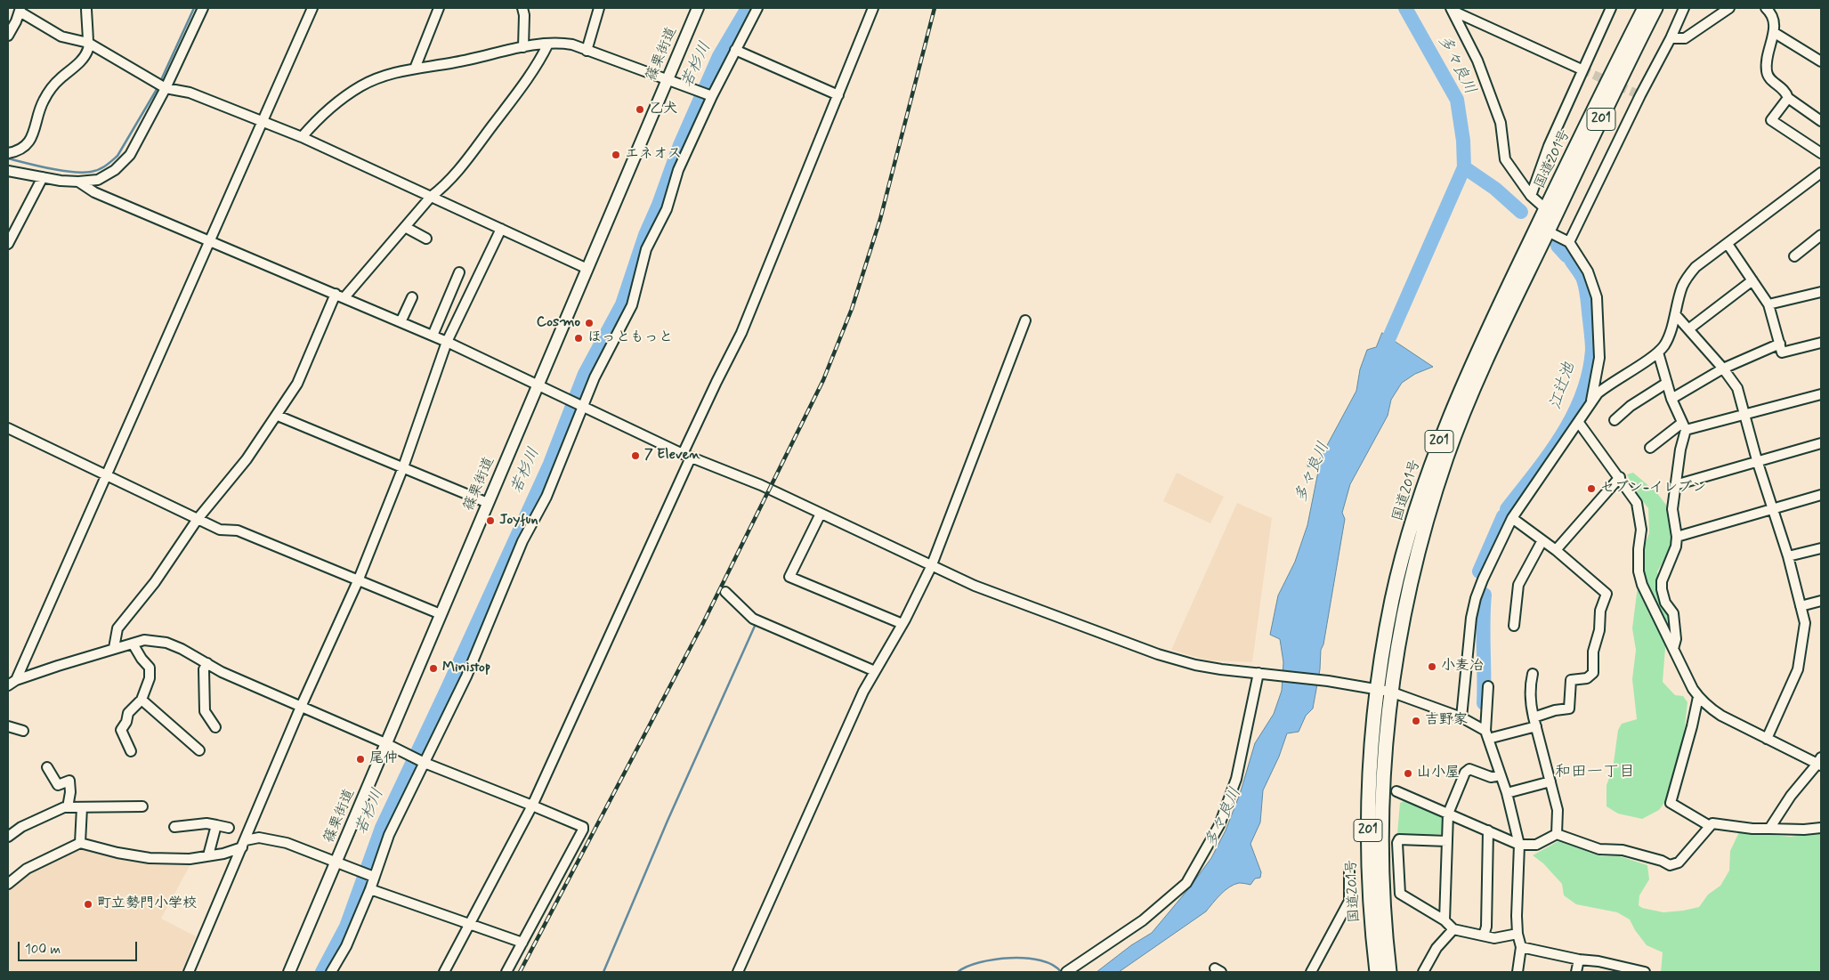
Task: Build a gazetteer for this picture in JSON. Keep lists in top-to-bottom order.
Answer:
{
  "streets": {
    "highway": ["201", "国道201号"],
    "main road": ["篠栗街道"]
  },
  "crossings": [
    ["201", "国道201号"]
  ],
  "districts": ["和田一丁目"],
  "water": ["若杉川", "多々良川", "江辻池"],
  "places": [
    "乙犬",
    "エネオス",
    "Cosmo",
    "ほっともっと",
    "7 Eleven",
    "セブン-イレブン",
    "Joyfun",
    "小麦冶",
    "Ministop",
    "吉野家",
    "尾仲",
    "山小屋",
    "町立勢門小学校"
  ],
  "scale_bar": "100 m"
}
